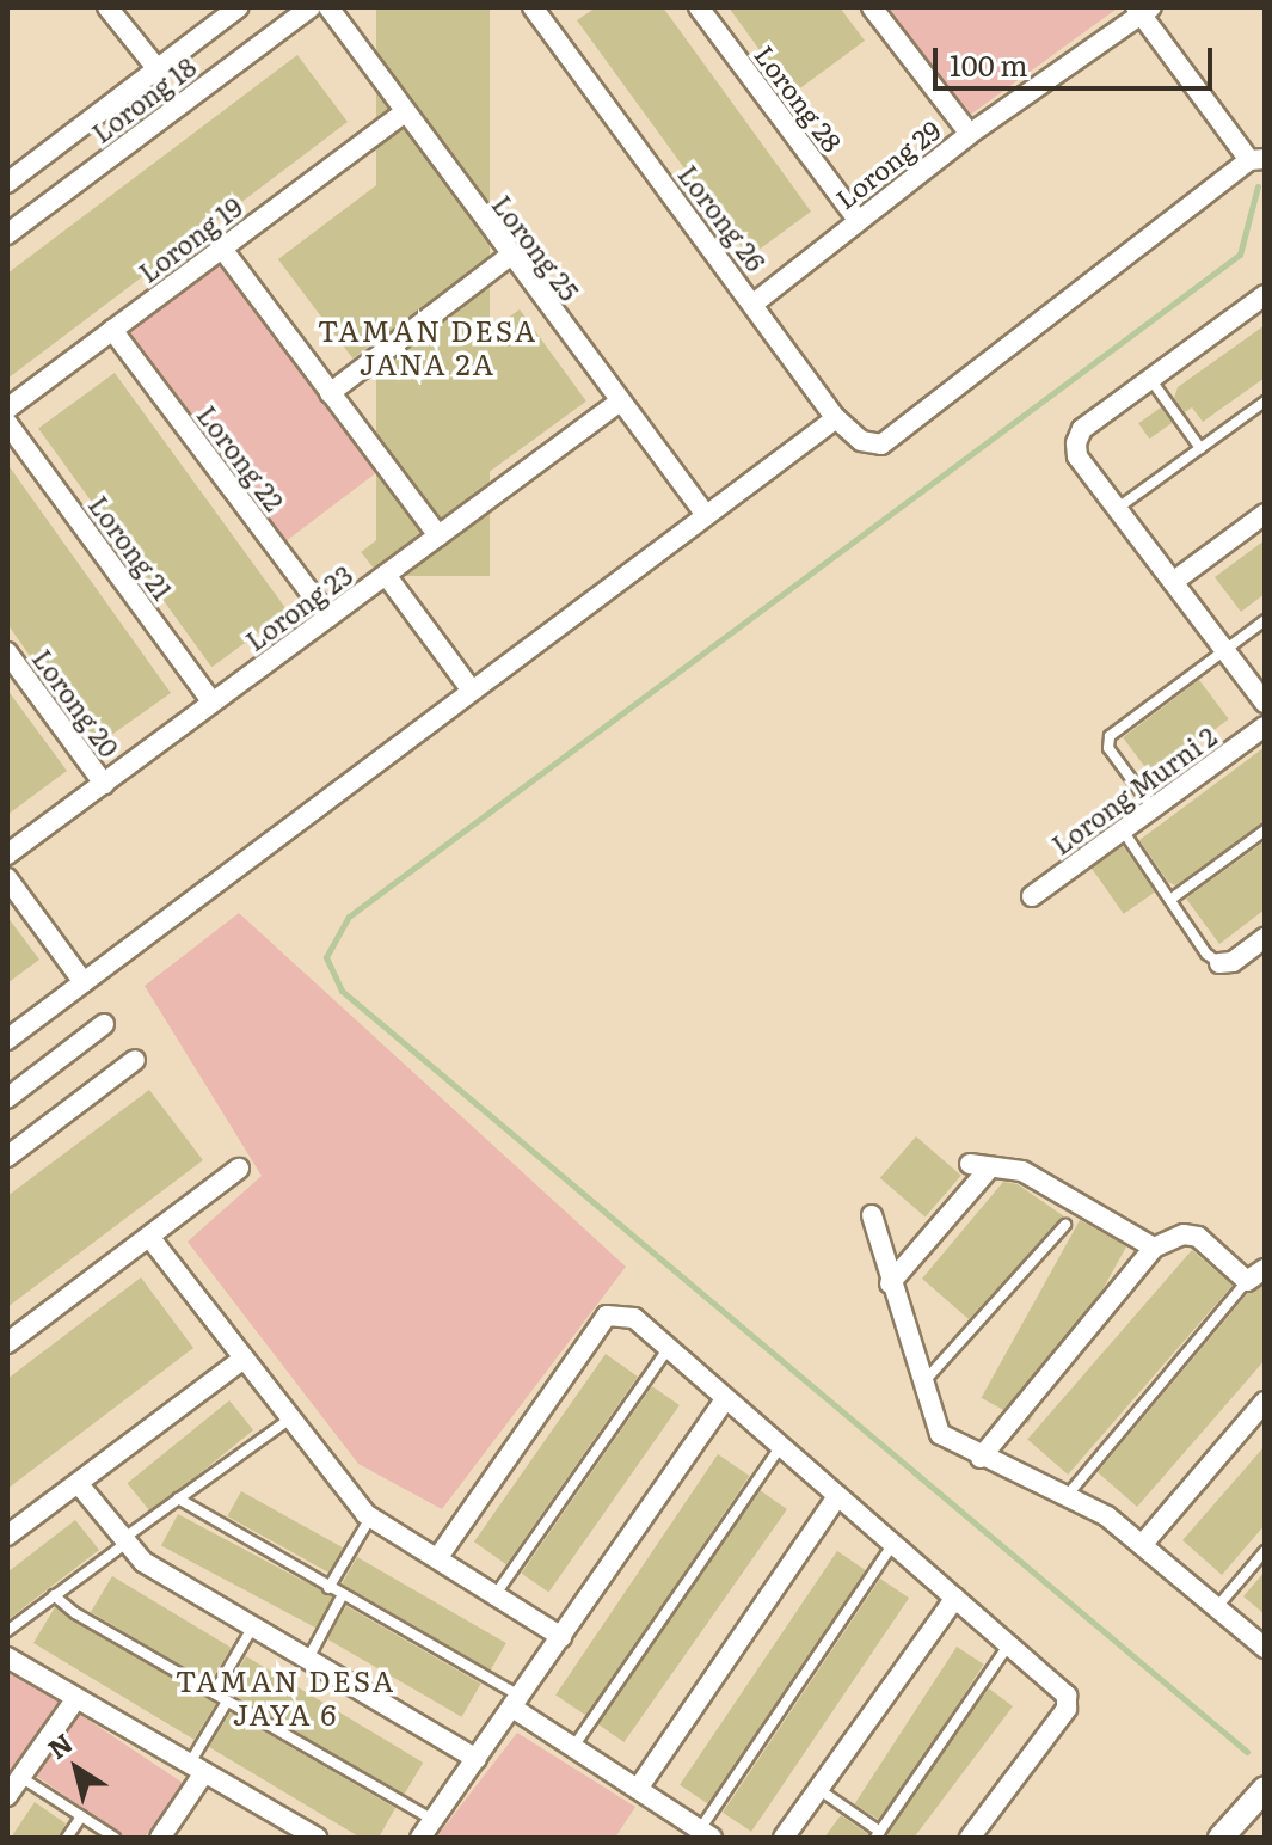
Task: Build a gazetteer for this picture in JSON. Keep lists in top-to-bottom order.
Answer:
{
  "streets": {
    "street": [
      "Lorong 28",
      "Lorong 18",
      "Lorong 29",
      "Lorong 26",
      "Lorong 19",
      "Lorong 25",
      "Lorong 22",
      "Lorong 21",
      "Lorong 23",
      "Lorong 20",
      "Lorong Murni 2"
    ]
  },
  "crossings": [
    ["Lorong 28", "Lorong 29"],
    ["Lorong 29", "Lorong 26"],
    ["Lorong 19", "Lorong 25"],
    ["Lorong 19", "Lorong 22"],
    ["Lorong 25", "Lorong 23"],
    ["Lorong 22", "Lorong 23"],
    ["Lorong 21", "Lorong 23"],
    ["Lorong 23", "Lorong 20"]
  ],
  "districts": ["TAMAN DESA JANA 2A", "TAMAN DESA JAYA 6"],
  "scale_bar": "100 m",
  "north": "top left"
}
